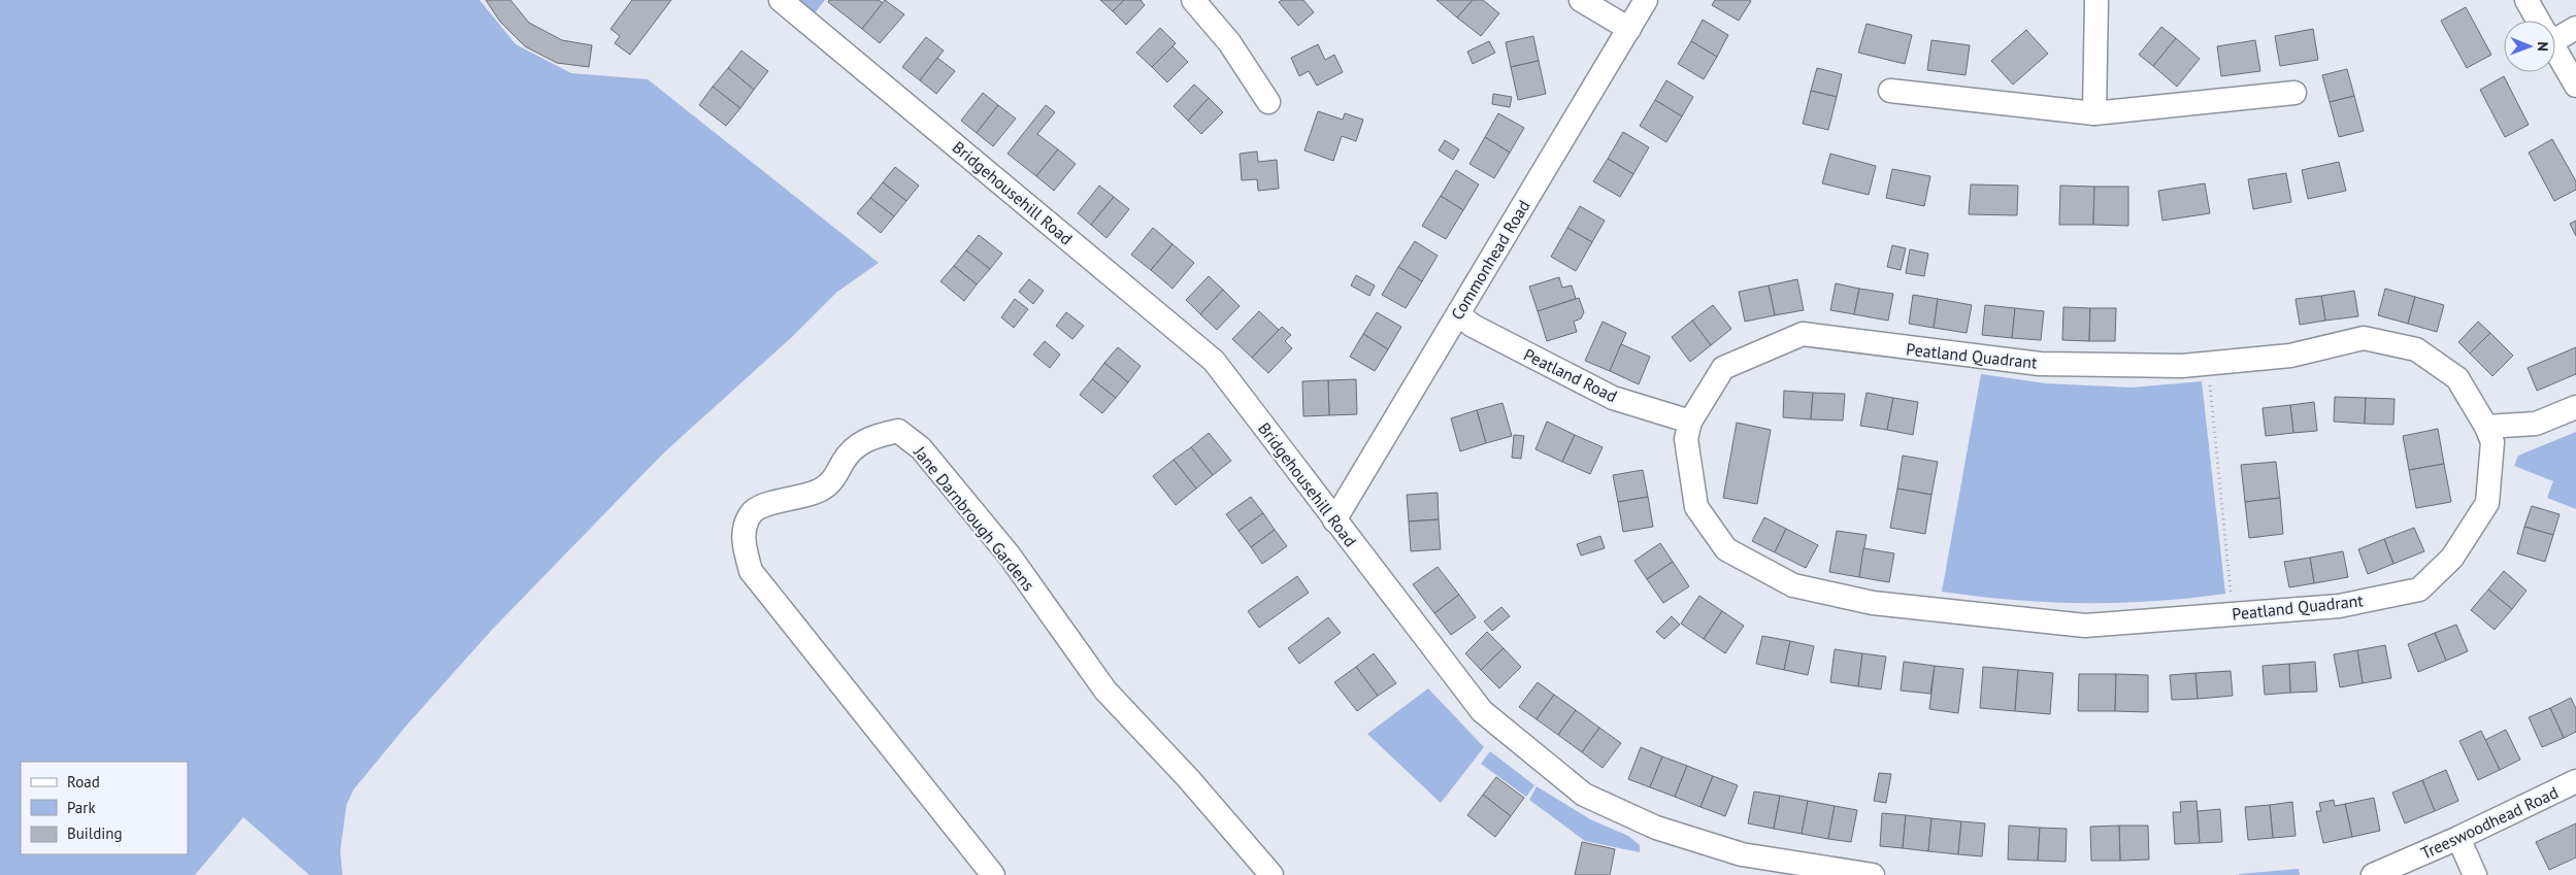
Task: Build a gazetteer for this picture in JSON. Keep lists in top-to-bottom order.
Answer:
{
  "streets": {
    "street": [
      "Bridgehousehill Road",
      "Commonhead Road",
      "Peatland Quadrant",
      "Peatland Road",
      "Jane Darnbrough Gardens",
      "Treeswoodhead Road"
    ]
  },
  "crossings": [
    ["Bridgehousehill Road", "Commonhead Road"],
    ["Commonhead Road", "Peatland Road"],
    ["Peatland Quadrant", "Peatland Road"]
  ],
  "legend": ["Road", "Park", "Building"],
  "north": "right"
}
